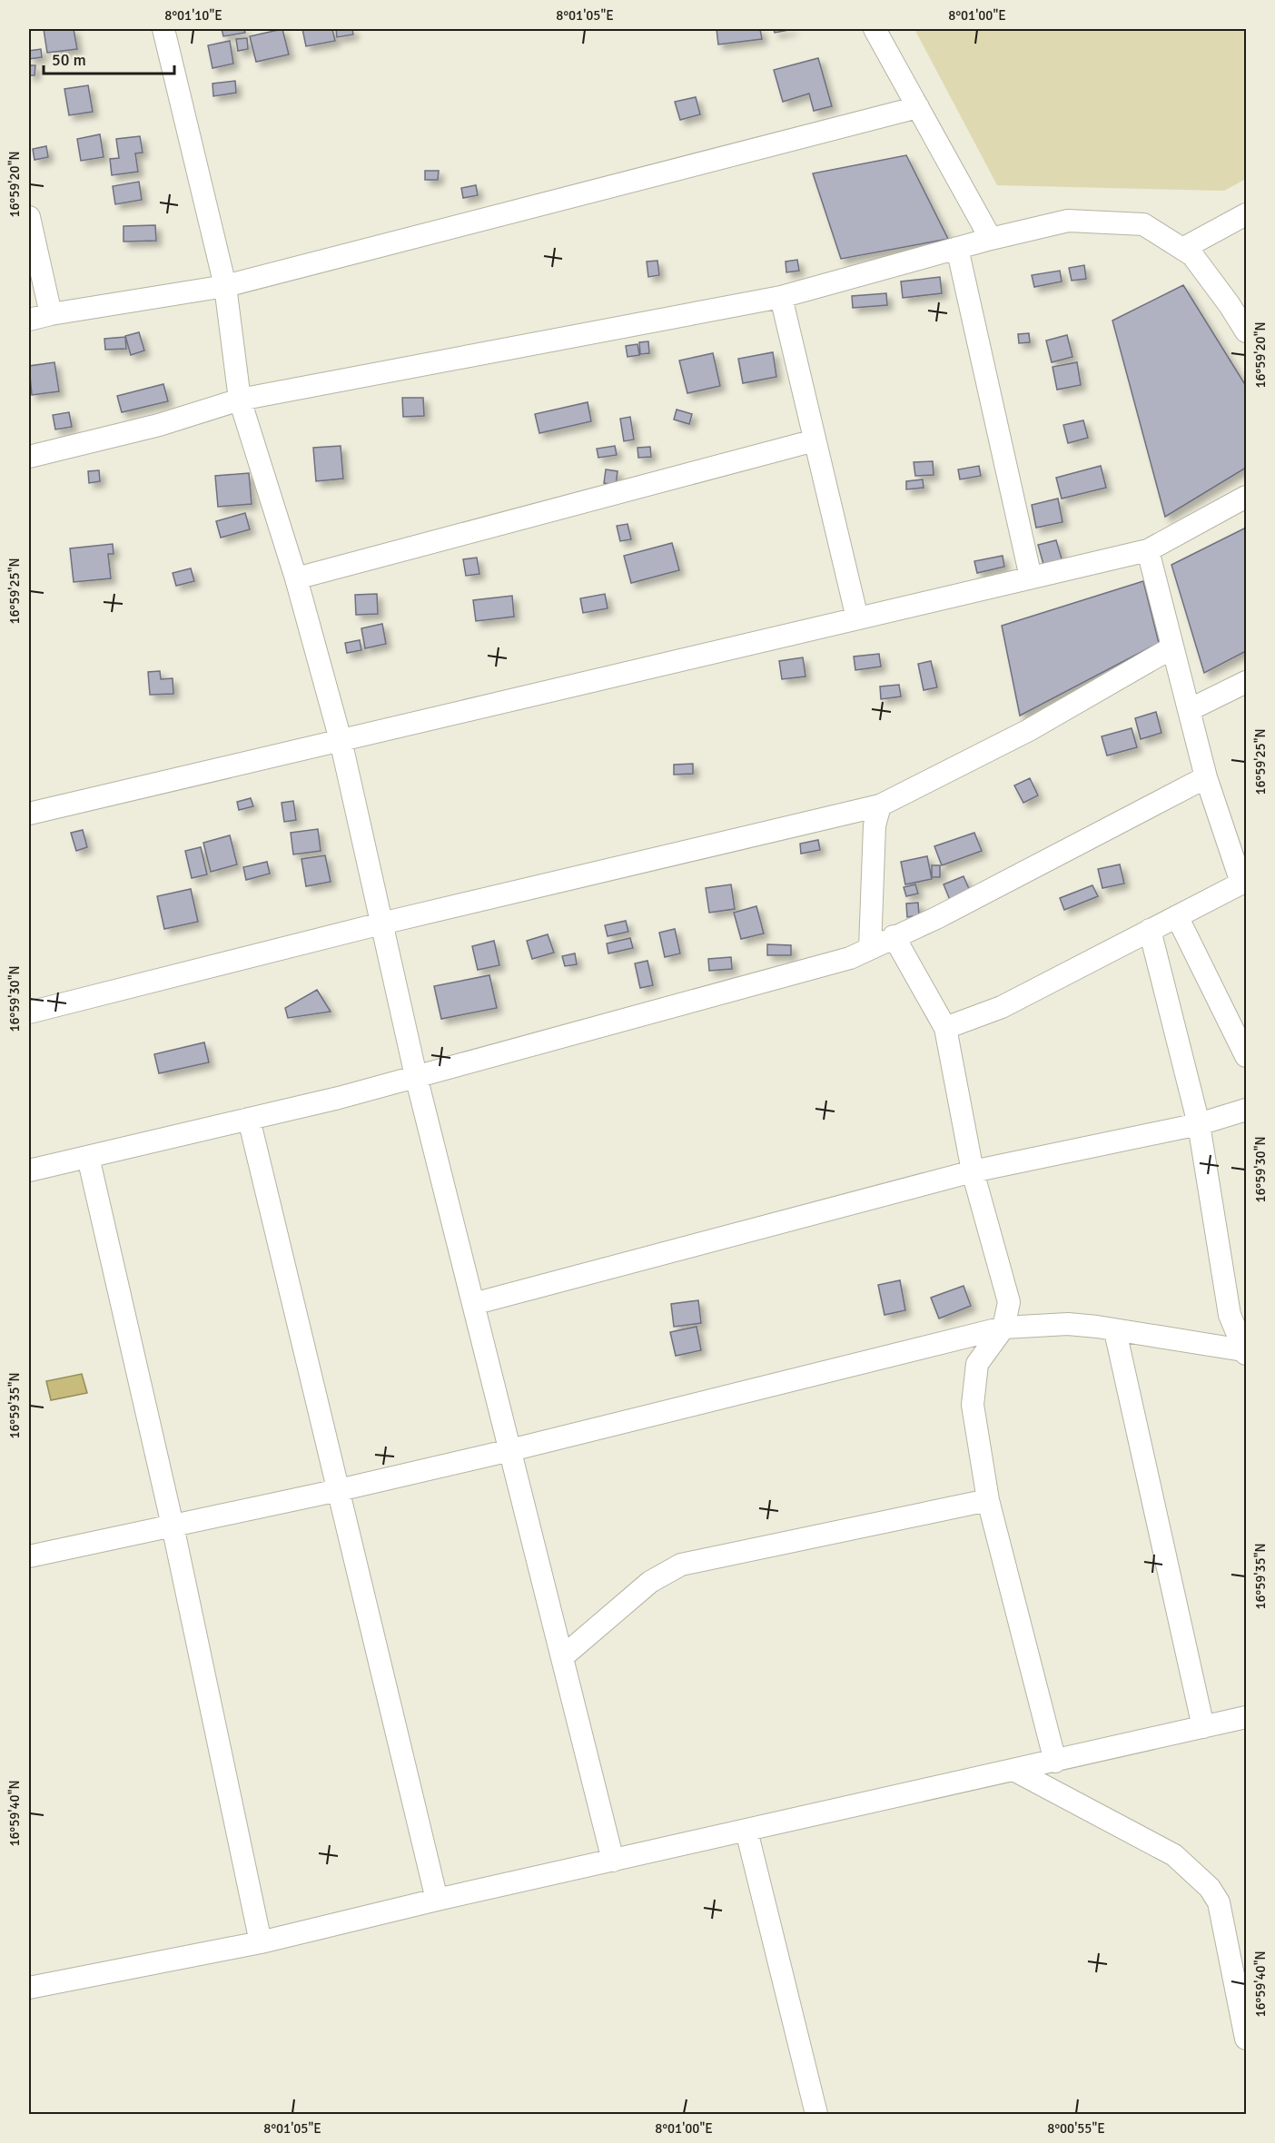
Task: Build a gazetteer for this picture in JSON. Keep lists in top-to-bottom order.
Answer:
{
  "scale_bar": "50 m",
  "coordinates": [
    "8°01'10\"E",
    "8°01'05\"E",
    "8°01'00\"E",
    "16°59'20\"N",
    "16°59'25\"N",
    "16°59'30\"N",
    "16°59'35\"N",
    "16°59'40\"N",
    "8°00'55\"E"
  ]
}
